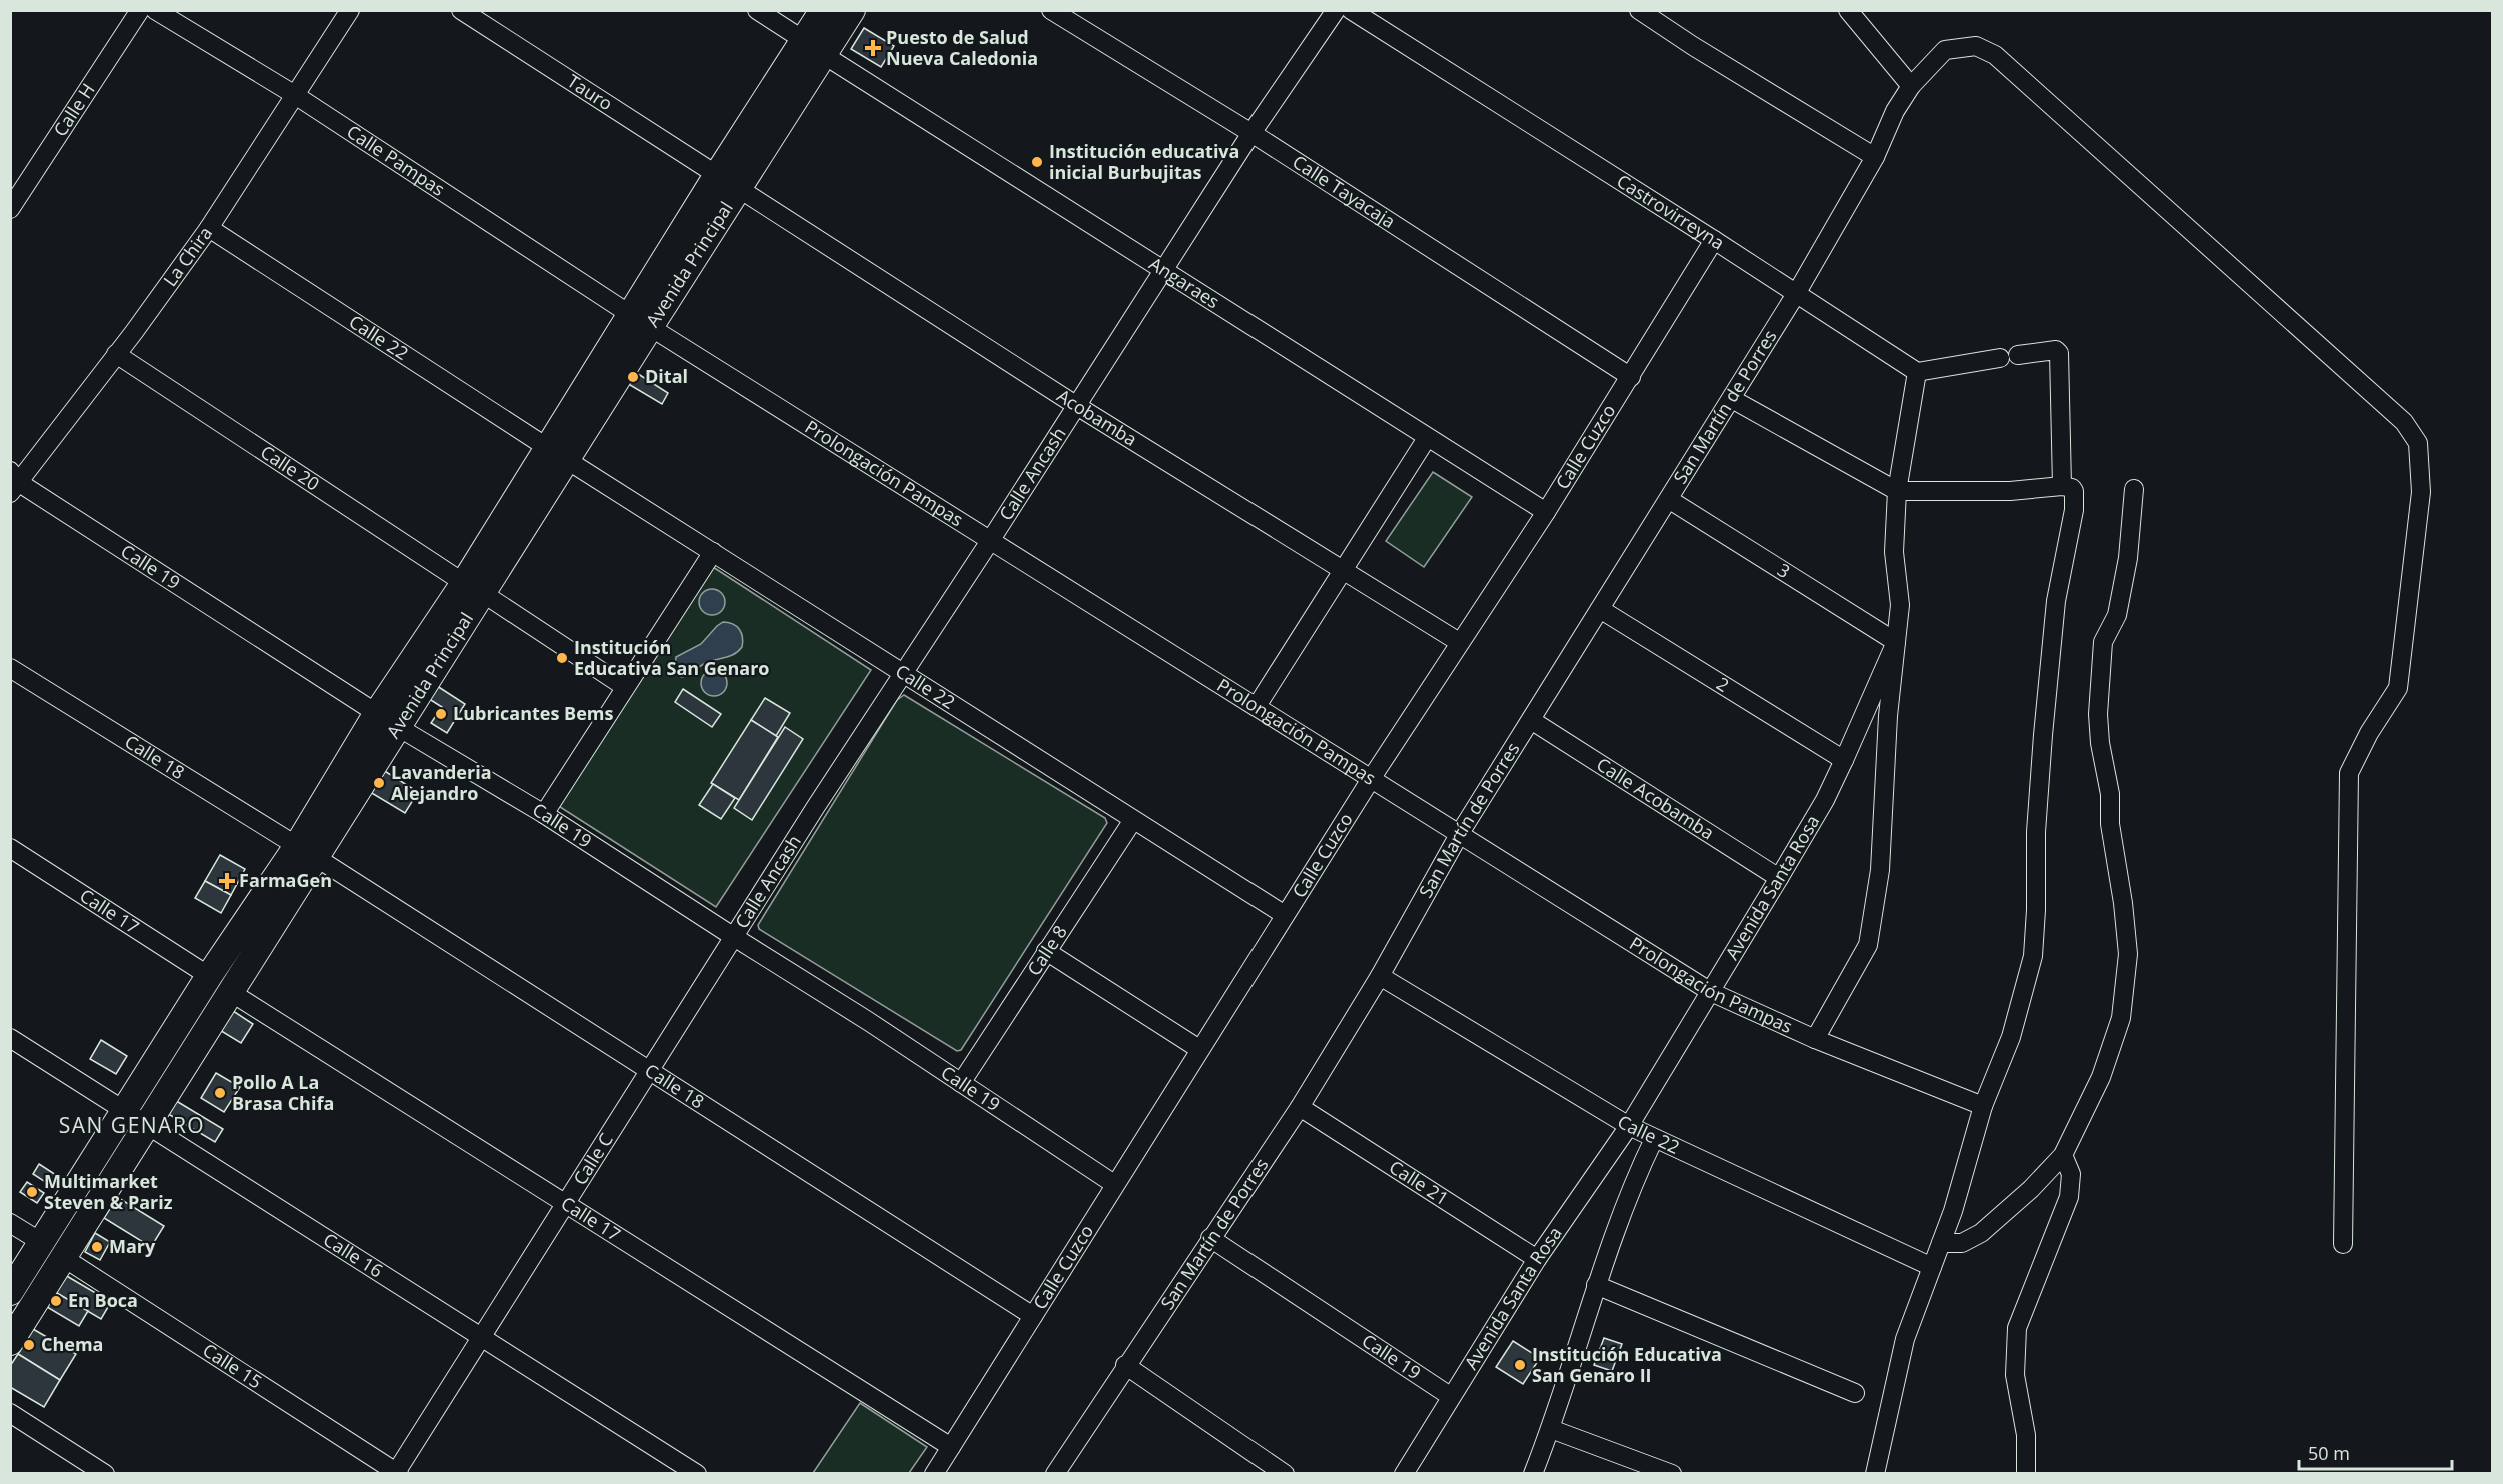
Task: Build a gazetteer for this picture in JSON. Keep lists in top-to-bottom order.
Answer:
{
  "streets": {
    "street": [
      "Tauro",
      "Calle H",
      "Calle Pampas",
      "Calle Tayacaja",
      "Castrovirreyna",
      "La Chira",
      "Avenida Principal",
      "Angaraes",
      "Calle 22",
      "San Martín de Porres",
      "Acobamba",
      "Calle Cuzco",
      "Calle 20",
      "Calle Ancash",
      "Prolongación Pampas",
      "Calle 19",
      "3",
      "2",
      "Calle 18",
      "Calle Acobamba",
      "Avenida Santa Rosa",
      "Calle 17",
      "Calle 8",
      "Calle C",
      "Calle 21",
      "Calle 16",
      "Calle 15"
    ]
  },
  "crossings": [
    ["Tauro", "Avenida Principal"],
    ["Tauro", "Acobamba"],
    ["Calle Pampas", "La Chira"],
    ["Calle Pampas", "Avenida Principal"],
    ["Calle Pampas", "Prolongación Pampas"],
    ["Calle Tayacaja", "Calle Cuzco"],
    ["Calle Tayacaja", "Calle Ancash"],
    ["Castrovirreyna", "San Martín de Porres"],
    ["Castrovirreyna", "Calle Cuzco"],
    ["Castrovirreyna", "Avenida Santa Rosa"],
    ["La Chira", "Calle 22"],
    ["La Chira", "Calle 20"],
    ["La Chira", "Calle 19"],
    ["Avenida Principal", "Angaraes"],
    ["Avenida Principal", "Calle 22"],
    ["Avenida Principal", "Acobamba"],
    ["Avenida Principal", "Calle 20"],
    ["Avenida Principal", "Prolongación Pampas"],
    ["Avenida Principal", "Calle 19"],
    ["Avenida Principal", "Calle 18"],
    ["Avenida Principal", "Calle 17"],
    ["Avenida Principal", "Calle 16"],
    ["Avenida Principal", "Calle 15"],
    ["Angaraes", "Calle Cuzco"],
    ["Angaraes", "Calle Ancash"],
    ["Calle 22", "San Martín de Porres"],
    ["Calle 22", "Calle Cuzco"],
    ["Calle 22", "Calle Ancash"],
    ["Calle 22", "Avenida Santa Rosa"],
    ["Calle 22", "Calle 8"],
    ["San Martín de Porres", "Prolongación Pampas"],
    ["San Martín de Porres", "Calle 19"],
    ["San Martín de Porres", "3"],
    ["San Martín de Porres", "2"],
    ["San Martín de Porres", "Calle Acobamba"],
    ["San Martín de Porres", "Calle 21"],
    ["Acobamba", "Calle Cuzco"],
    ["Acobamba", "Calle Ancash"],
    ["Calle Cuzco", "Prolongación Pampas"],
    ["Calle Cuzco", "Calle 19"],
    ["Calle Cuzco", "Calle 18"],
    ["Calle Cuzco", "Calle 17"],
    ["Calle Ancash", "Prolongación Pampas"],
    ["Calle Ancash", "Calle 19"],
    ["Calle Ancash", "Calle C"],
    ["Prolongación Pampas", "Avenida Santa Rosa"],
    ["Calle 19", "Avenida Santa Rosa"],
    ["Calle 19", "Calle 8"],
    ["Calle 19", "Calle C"],
    ["3", "Avenida Santa Rosa"],
    ["2", "Avenida Santa Rosa"],
    ["Calle 18", "Calle C"],
    ["Calle Acobamba", "Avenida Santa Rosa"],
    ["Avenida Santa Rosa", "Calle 21"],
    ["Calle 17", "Calle C"],
    ["Calle C", "Calle 16"],
    ["Calle C", "Calle 15"]
  ],
  "districts": ["SAN GENARO"],
  "places": {
    "health": ["Puesto de Salud Nueva Caledonia", "FarmaGen"],
    "other": [
      "Institución educativa inicial Burbujitas",
      "Dital",
      "Institución Educativa San Genaro",
      "Lubricantes Bems",
      "Lavanderia Alejandro",
      "Pollo A La Brasa Chifa",
      "Multimarket Steven & Pariz",
      "Mary",
      "En Boca",
      "Chema",
      "Institución Educativa San Genaro II"
    ]
  },
  "scale_bar": "50 m"
}
